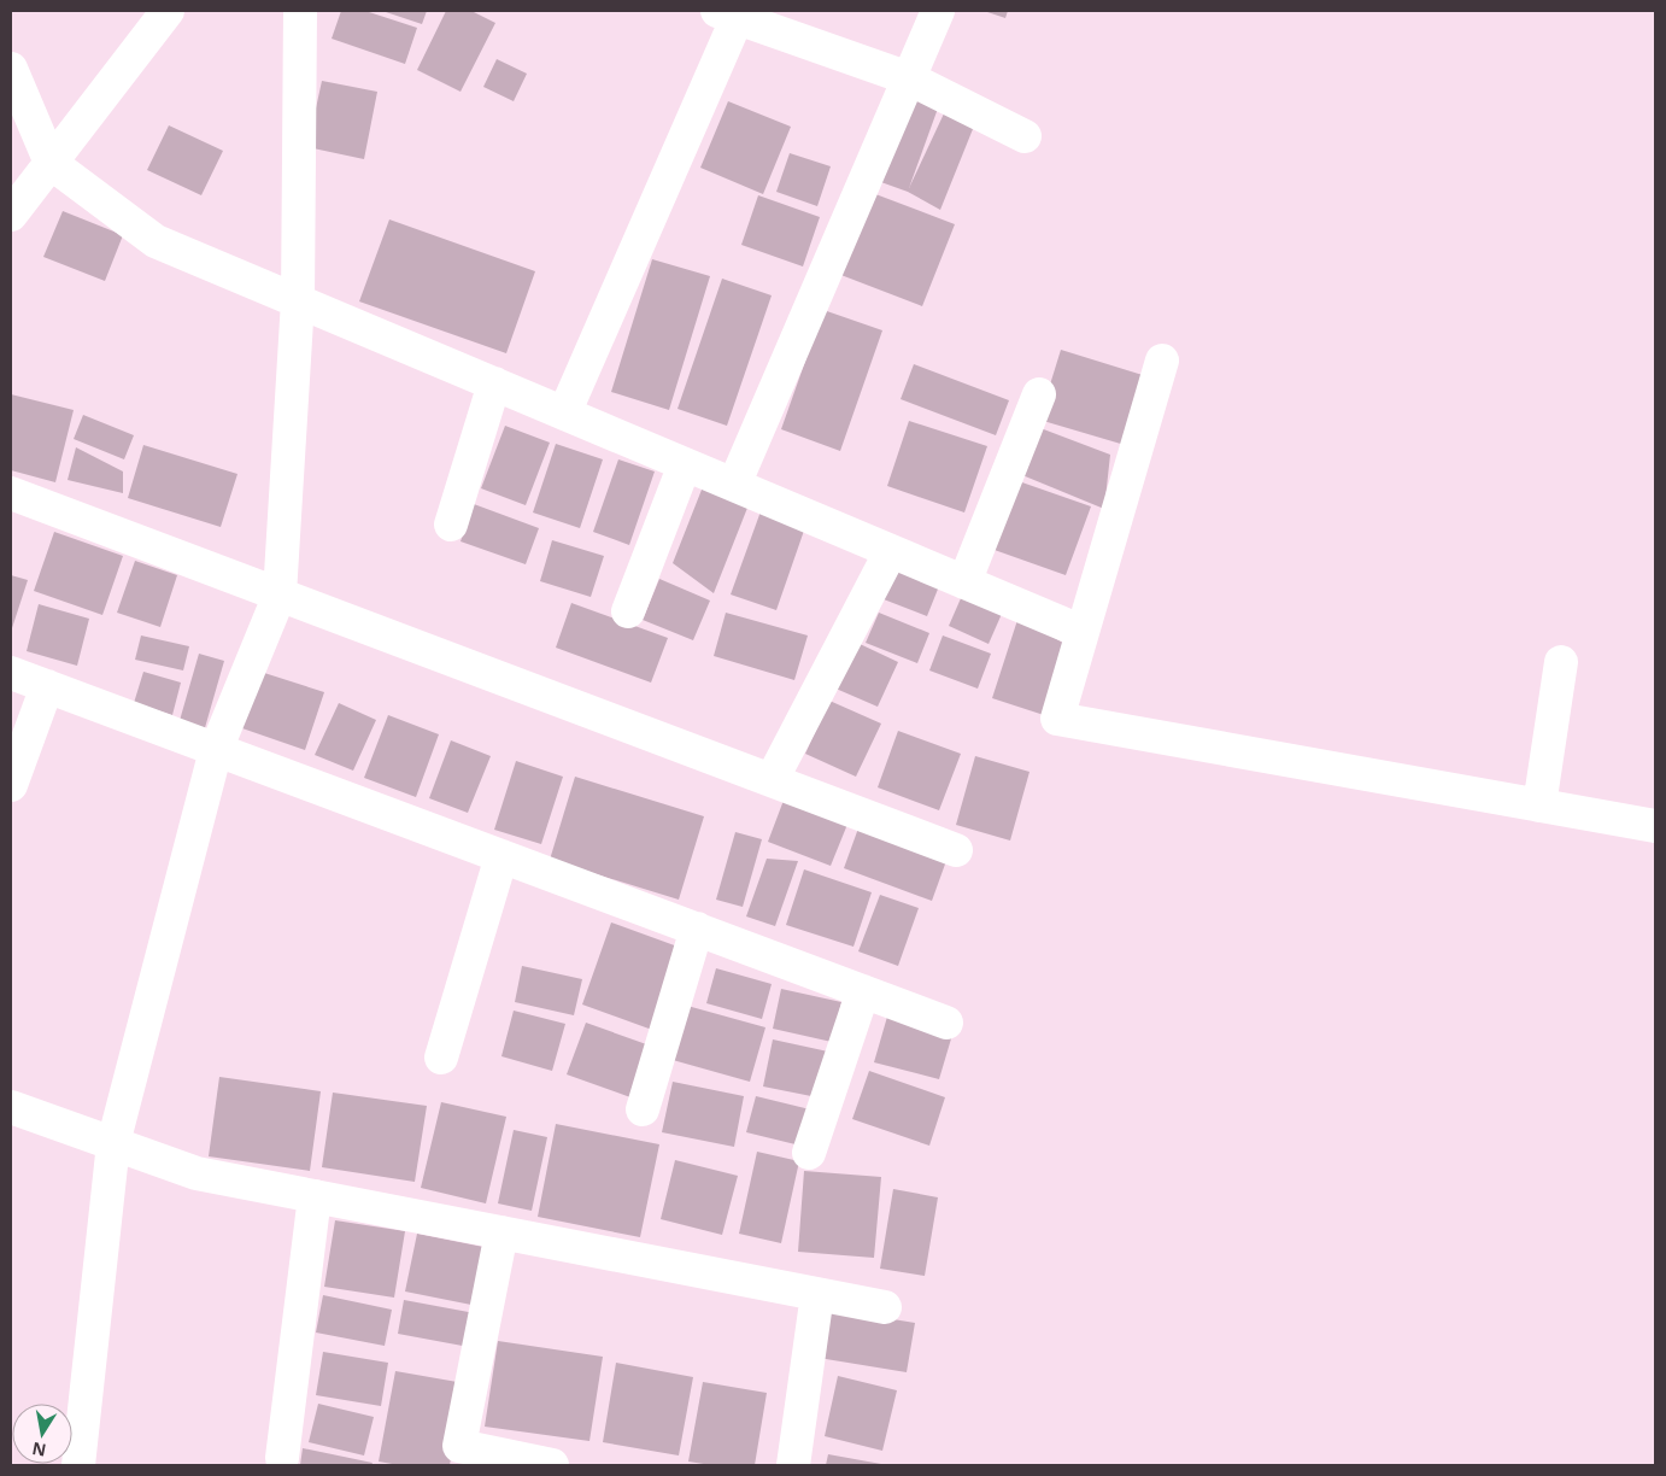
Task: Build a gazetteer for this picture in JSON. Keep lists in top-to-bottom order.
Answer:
{
  "north": "bottom"
}
